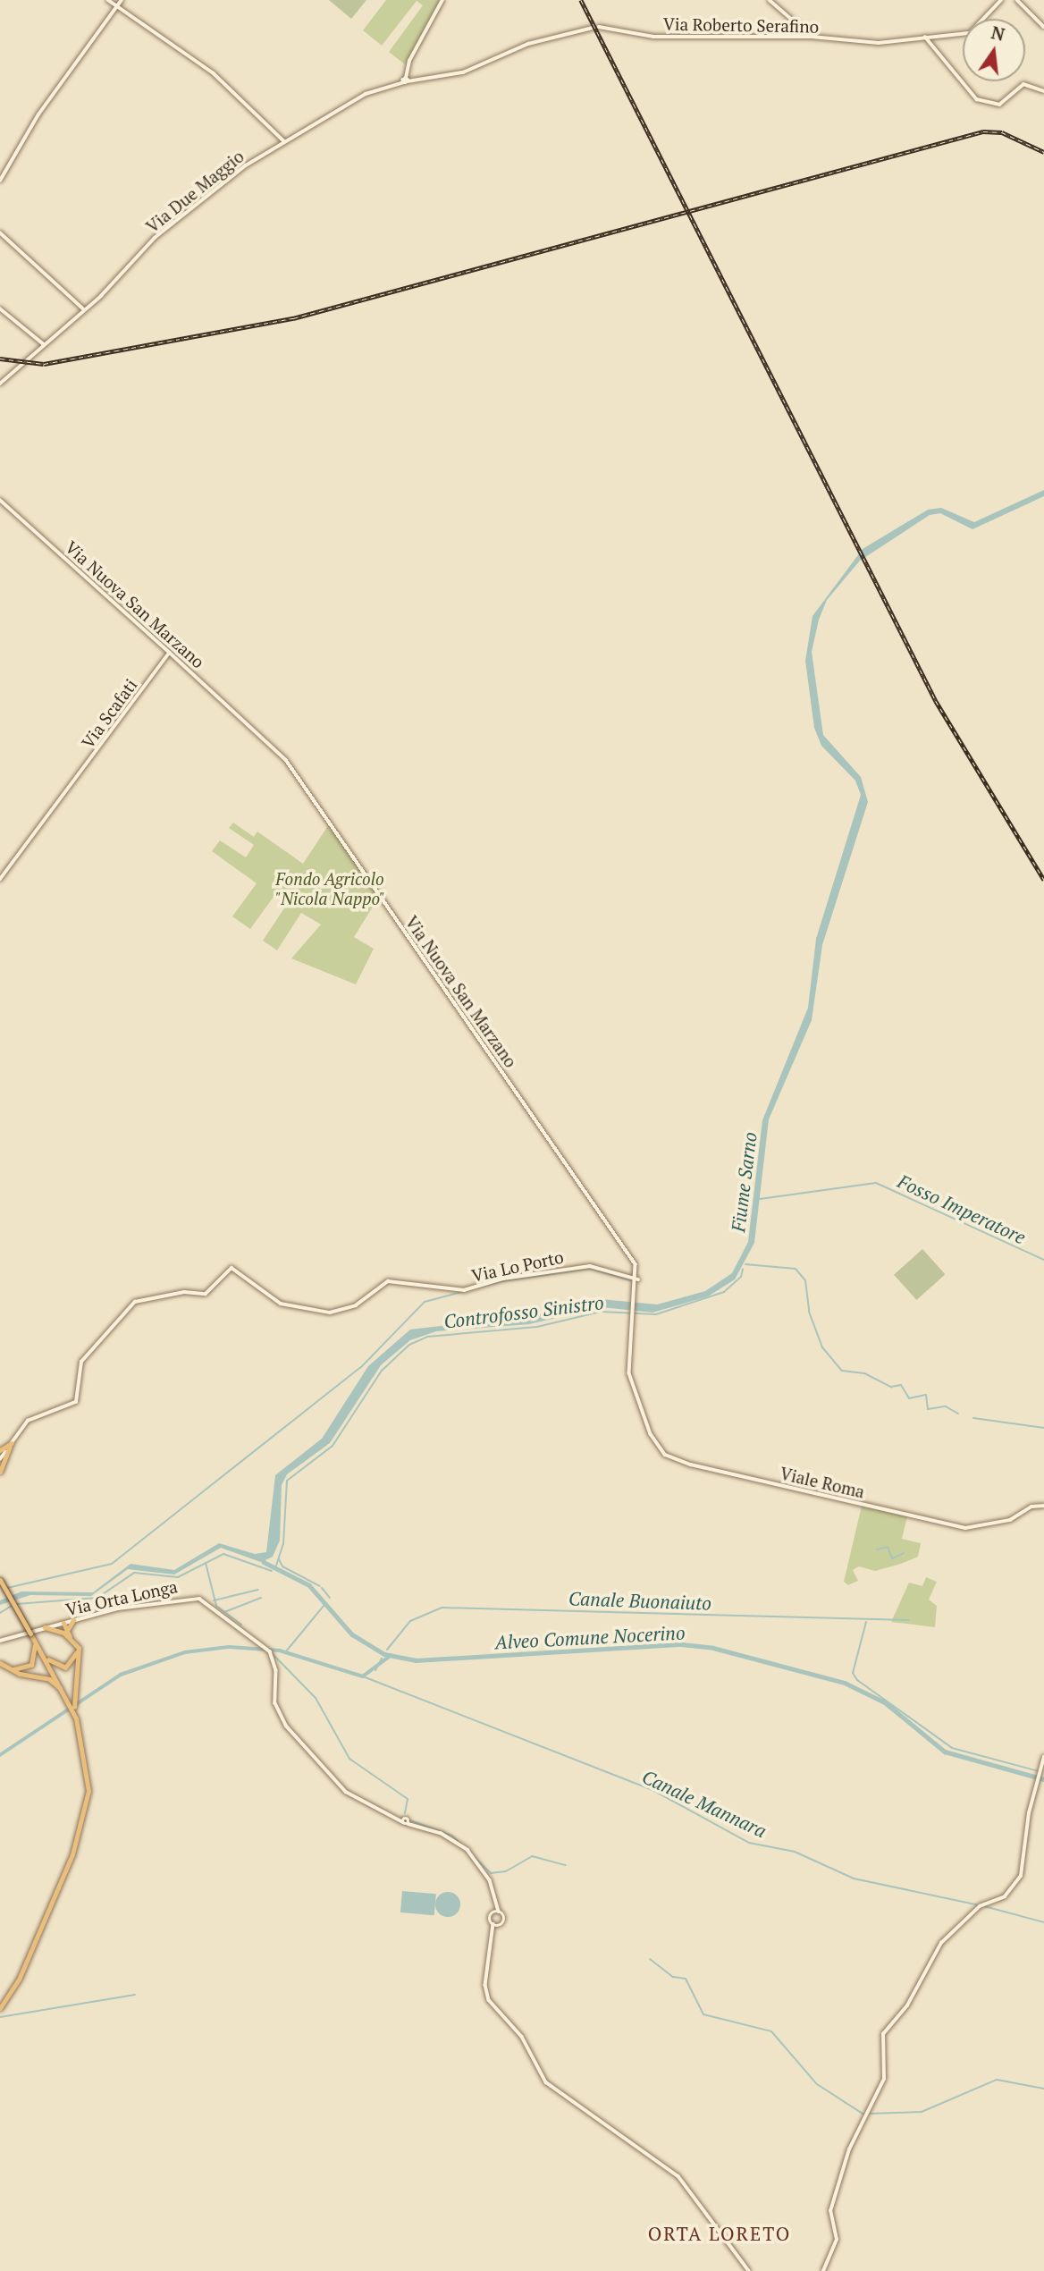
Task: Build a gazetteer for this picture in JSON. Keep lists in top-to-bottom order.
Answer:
{
  "streets": {
    "street": [
      "Via Roberto Serafino",
      "Via Due Maggio",
      "Via Nuova San Marzano",
      "Via Scafati",
      "Via Lo Porto",
      "Viale Roma",
      "Via Orta Longa"
    ]
  },
  "crossings": [
    ["Via Nuova San Marzano", "Via Scafati"],
    ["Via Nuova San Marzano", "Via Lo Porto"],
    ["Via Nuova San Marzano", "Viale Roma"],
    ["Via Lo Porto", "Viale Roma"]
  ],
  "districts": ["ORTA LORETO"],
  "water": [
    "Fiume Sarno",
    "Fosso Imperatore",
    "Controfosso Sinistro",
    "Canale Buonaiuto",
    "Alveo Comune Nocerino",
    "Canale Mannara"
  ],
  "parks": ["Fondo Agricolo \"Nicola Nappo\""],
  "north": "top"
}
